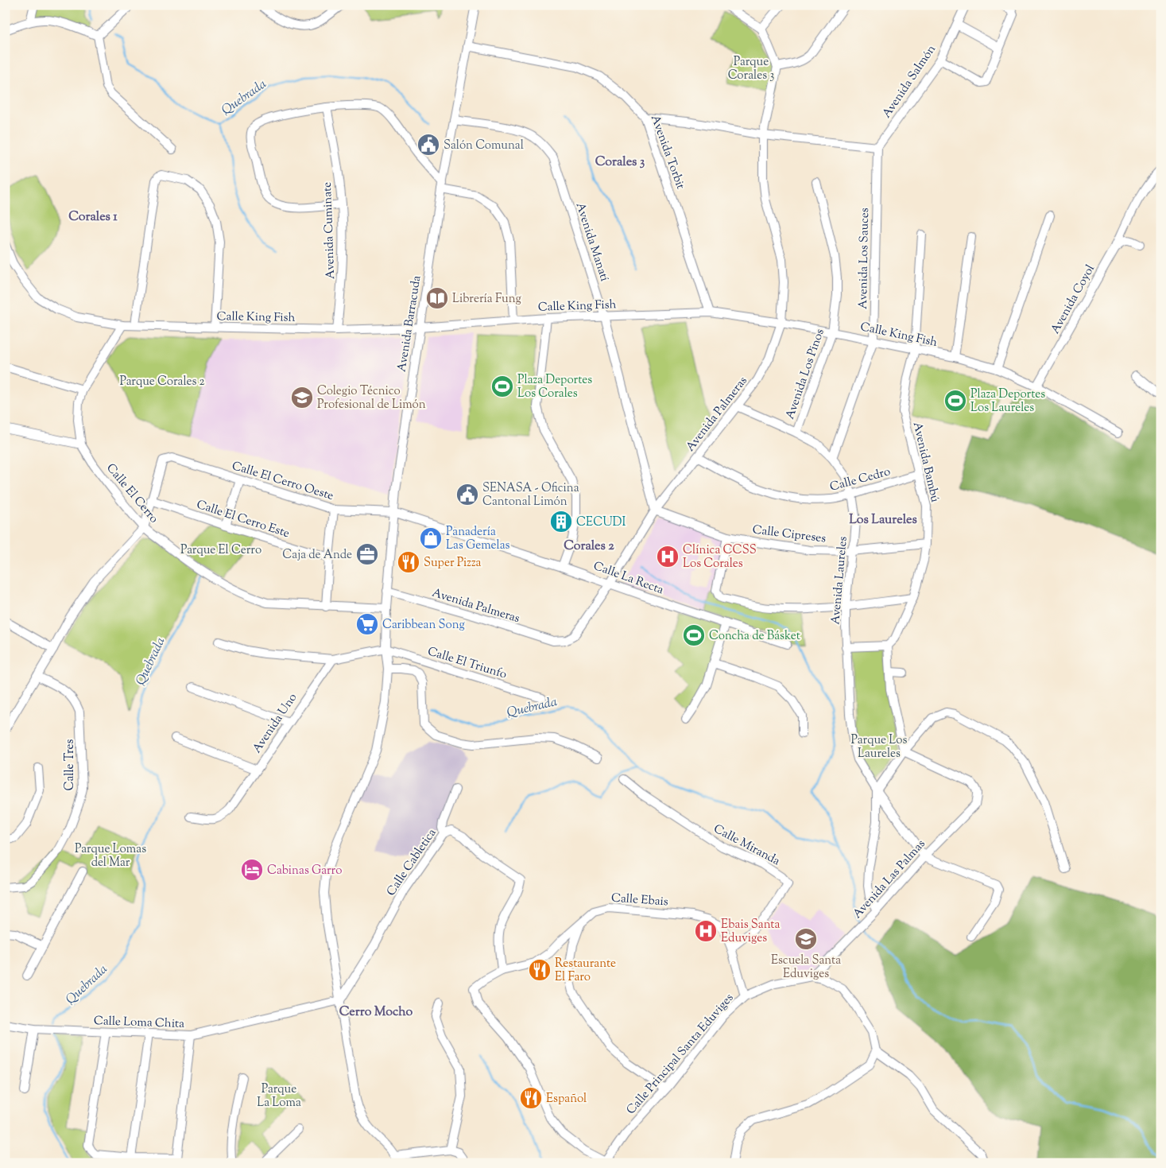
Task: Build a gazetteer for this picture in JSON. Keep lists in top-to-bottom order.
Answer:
{
  "streets": {
    "street": [
      "Avenida Salmón",
      "Avenida Torbit",
      "Avenida Cuminate",
      "Avenida Manatí",
      "Avenida Los Sauces",
      "Avenida Coyol",
      "Calle King Fish",
      "Avenida Barracuda",
      "Avenida Los Pinos",
      "Avenida Palmeras",
      "Avenida Bambú",
      "Calle Cedro",
      "Calle El Cerro Oeste",
      "Calle El Cerro",
      "Calle El Cerro Este",
      "Calle Cipreses",
      "Calle La Recta",
      "Avenida Laureles",
      "Calle El Triunfo",
      "Avenida Uno",
      "Calle Tres",
      "Calle Miranda",
      "Calle Cabletica",
      "Avenida Las Palmas",
      "Calle Ebais",
      "Calle Loma Chita",
      "Calle Principal Santa Eduviges"
    ]
  },
  "crossings": [
    ["Avenida Salmón", "Avenida Los Sauces"],
    ["Avenida Torbit", "Calle King Fish"],
    ["Avenida Torbit", "Avenida Barracuda"],
    ["Avenida Cuminate", "Calle King Fish"],
    ["Avenida Manatí", "Calle King Fish"],
    ["Avenida Manatí", "Avenida Barracuda"],
    ["Avenida Manatí", "Avenida Palmeras"],
    ["Avenida Manatí", "Calle Cipreses"],
    ["Avenida Los Sauces", "Calle King Fish"],
    ["Avenida Los Sauces", "Avenida Laureles"],
    ["Avenida Coyol", "Calle King Fish"],
    ["Calle King Fish", "Avenida Barracuda"],
    ["Calle King Fish", "Avenida Los Pinos"],
    ["Calle King Fish", "Avenida Palmeras"],
    ["Calle King Fish", "Avenida Bambú"],
    ["Calle King Fish", "Calle El Cerro"],
    ["Avenida Barracuda", "Avenida Palmeras"],
    ["Avenida Barracuda", "Calle El Cerro Oeste"],
    ["Avenida Barracuda", "Calle El Cerro"],
    ["Avenida Barracuda", "Calle La Recta"],
    ["Avenida Barracuda", "Calle El Triunfo"],
    ["Avenida Barracuda", "Calle Cabletica"],
    ["Avenida Barracuda", "Calle Loma Chita"],
    ["Avenida Los Pinos", "Avenida Laureles"],
    ["Avenida Palmeras", "Calle Cedro"],
    ["Avenida Palmeras", "Calle Cipreses"],
    ["Avenida Palmeras", "Calle La Recta"],
    ["Avenida Palmeras", "Avenida Laureles"],
    ["Avenida Bambú", "Calle Cedro"],
    ["Avenida Bambú", "Calle Cipreses"],
    ["Calle Cedro", "Avenida Laureles"],
    ["Calle El Cerro Oeste", "Calle El Cerro Este"],
    ["Calle El Cerro Oeste", "Calle La Recta"],
    ["Calle Cipreses", "Avenida Laureles"],
    ["Avenida Laureles", "Avenida Las Palmas"],
    ["Calle Miranda", "Calle Ebais"],
    ["Calle Cabletica", "Calle Ebais"],
    ["Calle Cabletica", "Calle Loma Chita"],
    ["Avenida Las Palmas", "Calle Principal Santa Eduviges"],
    ["Calle Ebais", "Calle Principal Santa Eduviges"]
  ],
  "districts": [
    "Corales 3",
    "Corales 1",
    "Los Laureles",
    "Corales 2",
    "Cerro Mocho"
  ],
  "water": ["Quebrada"],
  "parks": [
    "Parque Corales 3",
    "Parque Corales 2",
    "Parque El Cerro",
    "Parque Los Laureles",
    "Parque Lomas del Mar",
    "Parque La Loma"
  ],
  "places": {
    "public building": ["Salón Comunal", "SENASA - Oficina Cantonal Limón"],
    "library": ["Librería Fung"],
    "sports": ["Plaza Deportes Los Corales", "Plaza Deportes Los Laureles", "Concha de Básket"],
    "school or university": ["Colegio Técnico Profesional de Limón", "Escuela Santa Eduviges"],
    "building": ["CECUDI"],
    "shop": ["Panadería Las Gemelas"],
    "office": ["Caja de Ande"],
    "hospital": ["Clínica CCSS Los Corales", "Ebais Santa Eduviges"],
    "restaurant": ["Super Pizza", "Restaurante El Faro", "Español"],
    "supermarket": ["Caribbean Song"],
    "hotel": ["Cabinas Garro"]
  }
}
